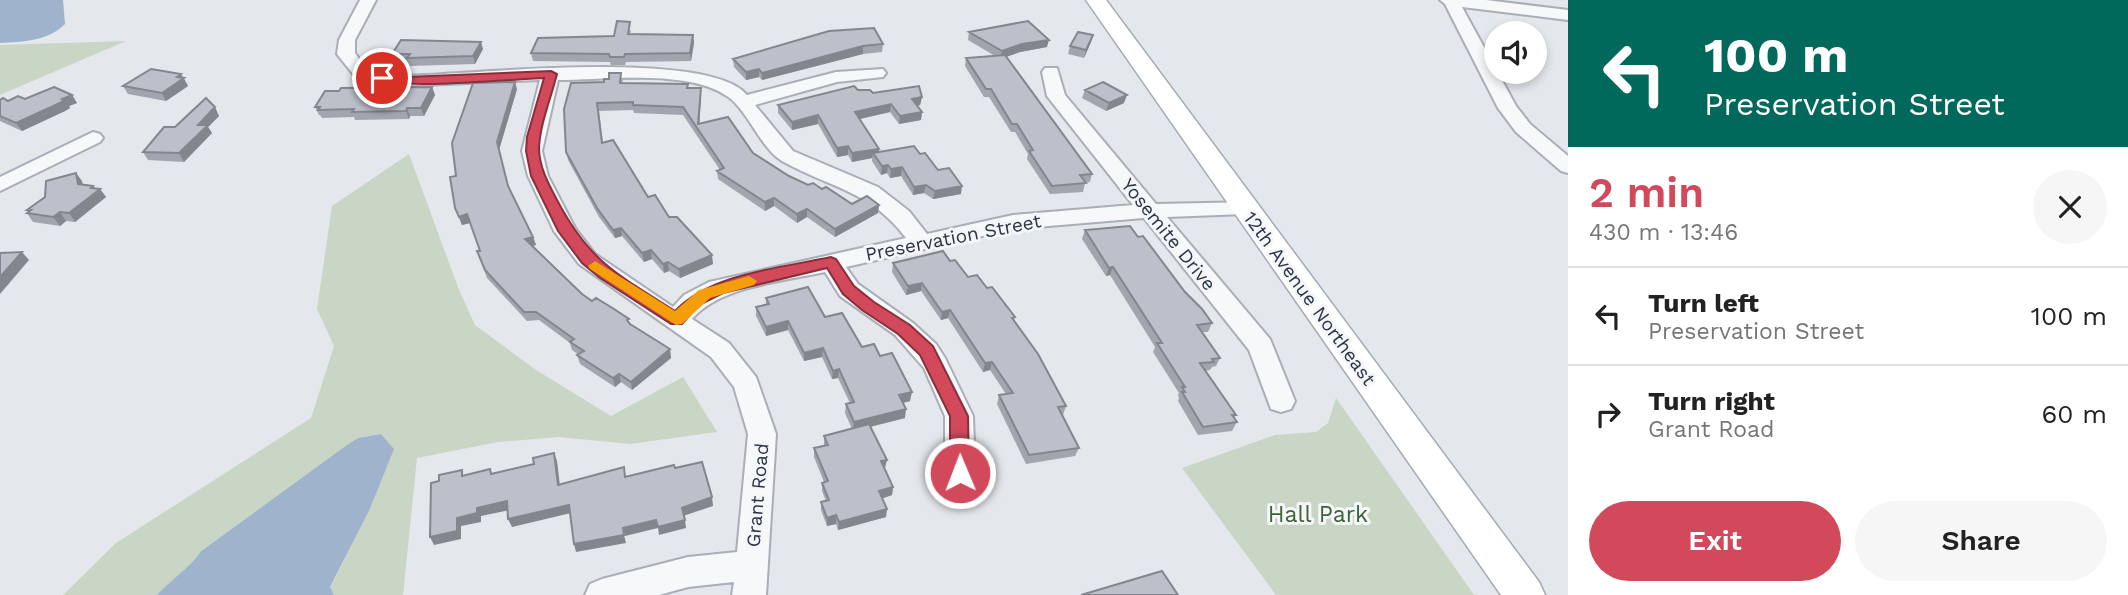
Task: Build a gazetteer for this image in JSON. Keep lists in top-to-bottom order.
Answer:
{
  "streets": {
    "main road": ["12th Avenue Northeast"],
    "street": ["Yosemite Drive", "Preservation Street", "Grant Road"]
  },
  "crossings": [
    ["Yosemite Drive", "Preservation Street"],
    ["Preservation Street", "12th Avenue Northeast"],
    ["Preservation Street", "Grant Road"]
  ],
  "parks": ["Hall Park"],
  "page": {
    "turn": ["100 m", "Preservation Street"],
    "heading": ["2 min", "430 m · 13:46"],
    "list": [
      {
        "name": "Turn left",
        "note": "Preservation Street",
        "value": "100 m"
      },
      {
        "name": "Turn right",
        "note": "Grant Road",
        "value": "60 m"
      }
    ],
    "buttons": ["Exit", "Share"]
  }
}
